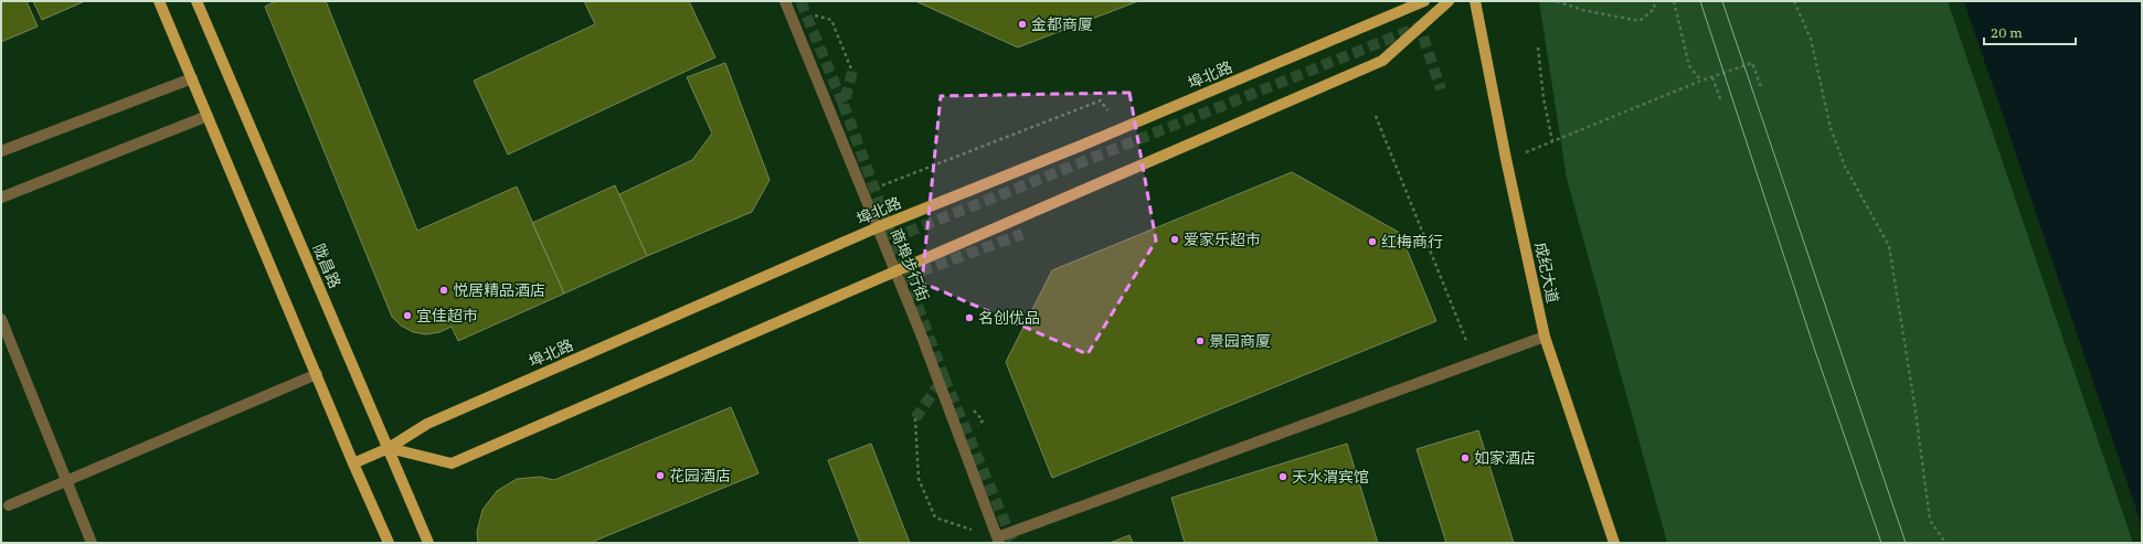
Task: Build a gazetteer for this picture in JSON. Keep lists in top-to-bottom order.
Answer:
{
  "streets": {
    "main road": ["埠北路", "陇昌路", "成纪大道"],
    "street": ["商埠步行街"]
  },
  "crossings": [
    ["埠北路", "商埠步行街"],
    ["埠北路", "陇昌路"]
  ],
  "places": [
    "金都商厦",
    "爱家乐超市",
    "红梅商行",
    "悦居精品酒店",
    "宜佳超市",
    "名创优品",
    "景园商厦",
    "如家酒店",
    "花园酒店",
    "天水渭宾馆"
  ],
  "scale_bar": "20 m"
}
